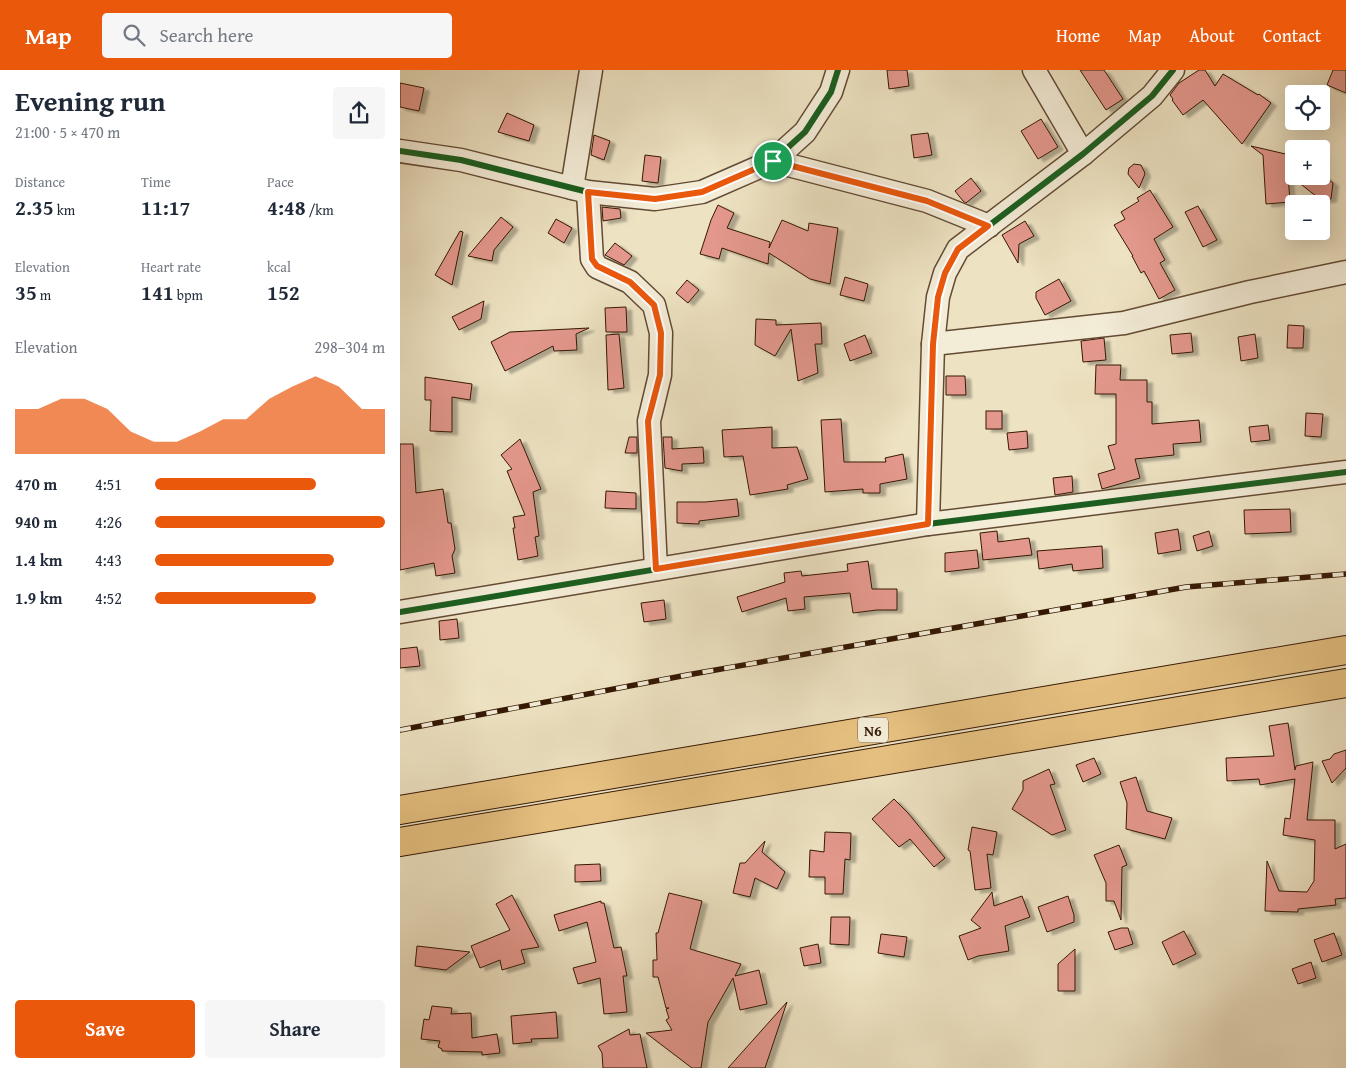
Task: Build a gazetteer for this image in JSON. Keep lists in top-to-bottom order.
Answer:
{
  "streets": {
    "highway": ["N6"]
  },
  "page": {
    "header": "Map",
    "search": "Search here",
    "nav": [
      "Home",
      "Map",
      "About",
      "Contact"
    ],
    "heading": ["Evening run", "21:00 · 5 × 470 m"],
    "map_buttons": ["+", "−"],
    "stats": [
      ["Distance", "2.35 km"],
      ["Time", "11:17"],
      ["Pace", "4:48 /km"],
      ["Elevation", "35 m"],
      ["Heart rate", "141 bpm"],
      ["kcal", "152"]
    ],
    "chart": ["Elevation", "298–304 m"],
    "list": [
      {
        "name": "470 m",
        "note": "4:51"
      },
      {
        "name": "940 m",
        "note": "4:26"
      },
      {
        "name": "1.4 km",
        "note": "4:43"
      },
      {
        "name": "1.9 km",
        "note": "4:52"
      }
    ],
    "buttons": ["Save", "Share"]
  }
}
